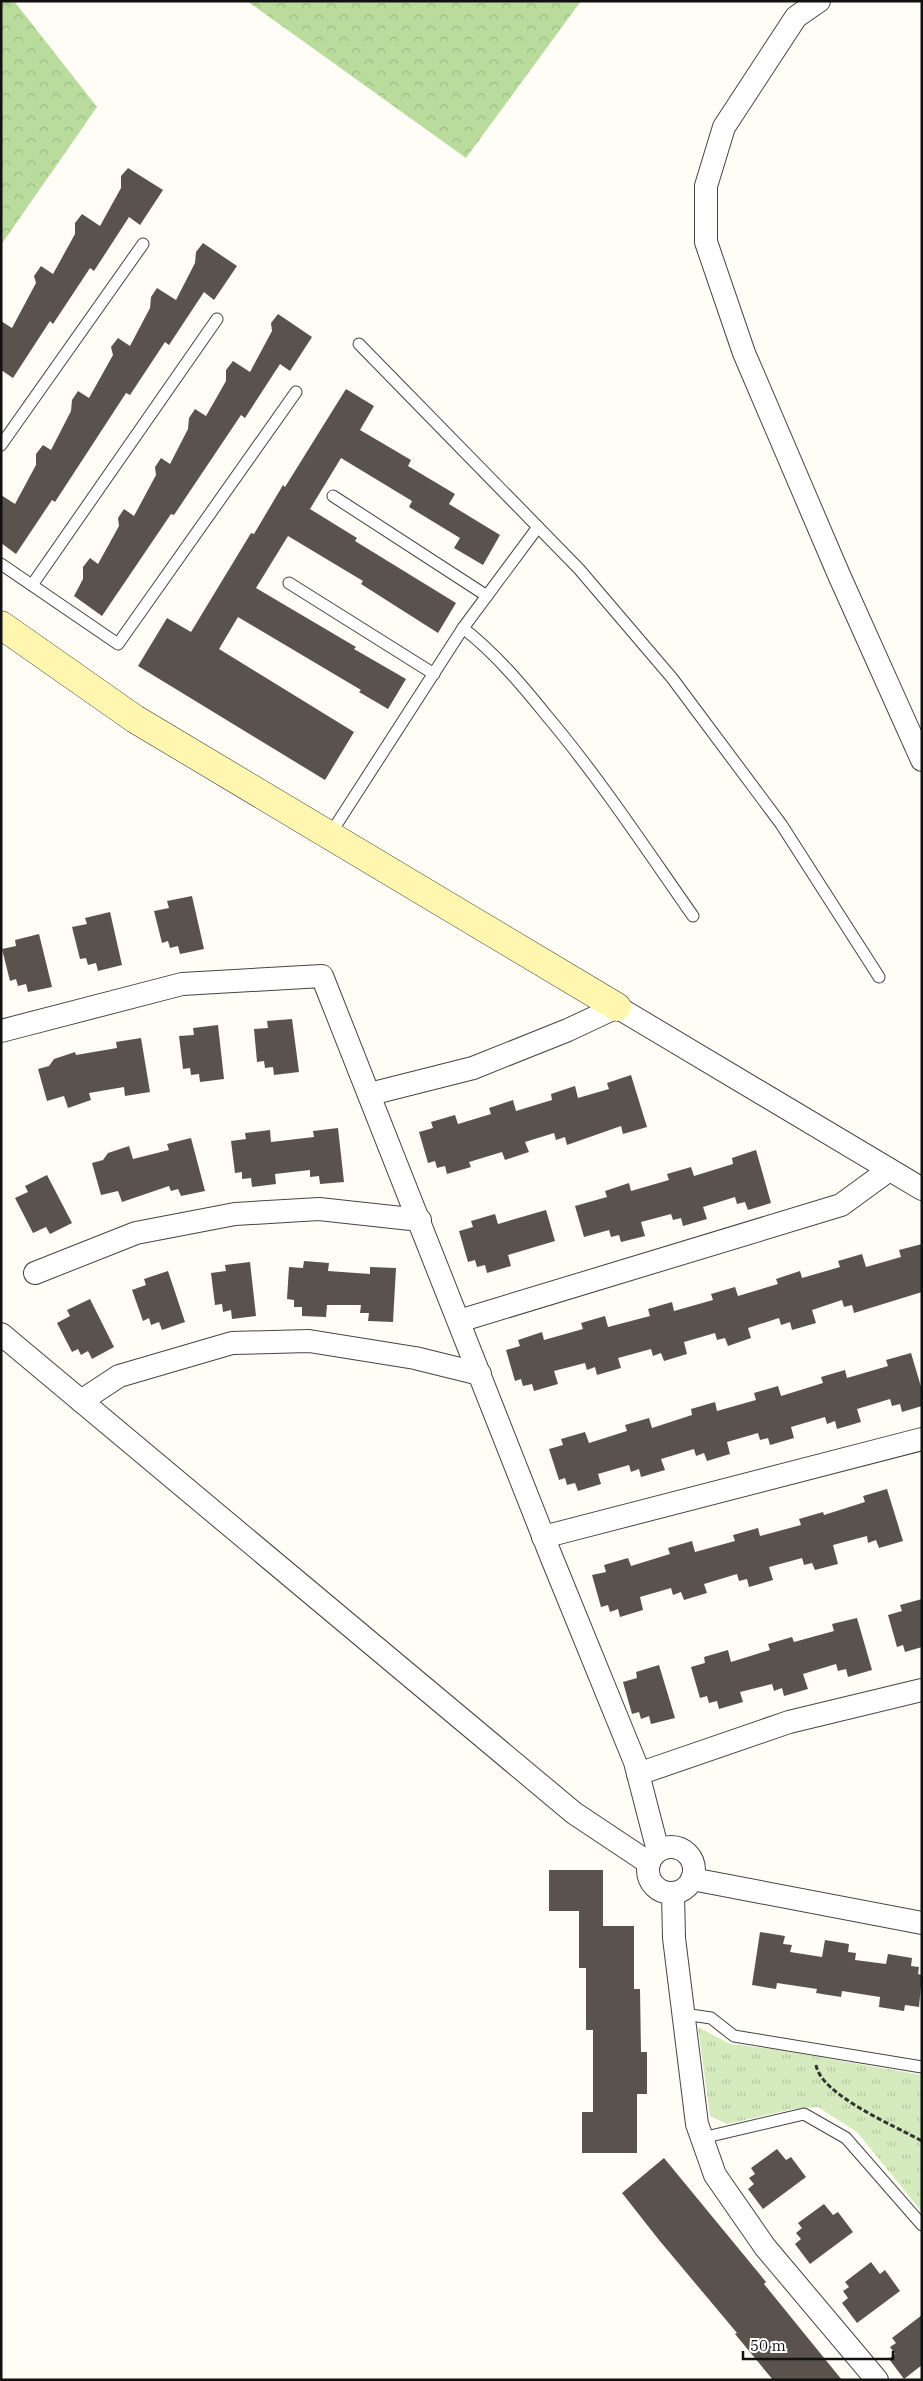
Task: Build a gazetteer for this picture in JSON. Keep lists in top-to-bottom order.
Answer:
{
  "scale_bar": "50 m"
}
